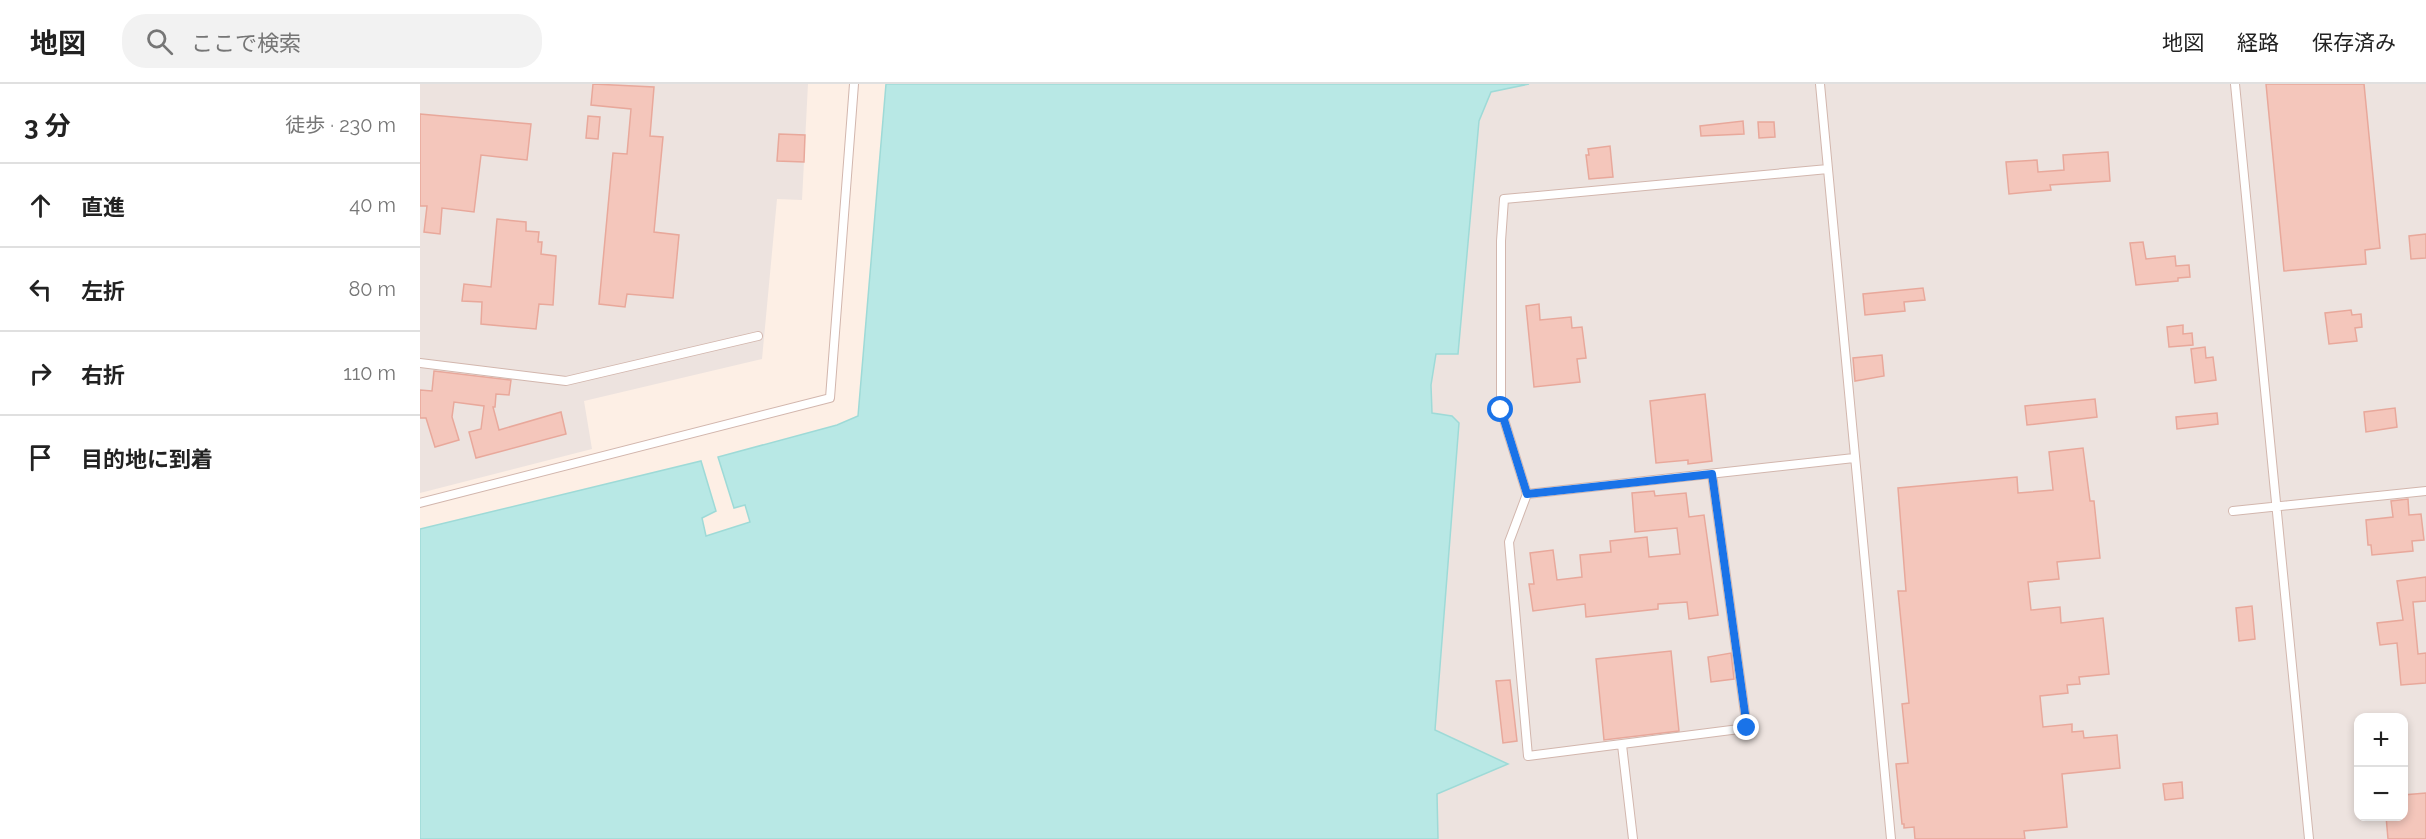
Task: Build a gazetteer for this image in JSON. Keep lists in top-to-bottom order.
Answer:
{
  "page": {
    "header": "地図",
    "search": "ここで検索",
    "nav": ["地図", "経路", "保存済み"],
    "heading": ["3 分", "徒歩 · 230 m"],
    "list": [
      ["直進", "40 m"],
      ["左折", "80 m"],
      ["右折", "110 m"],
      "目的地に到着"
    ],
    "map_buttons": ["+", "−"]
  }
}
